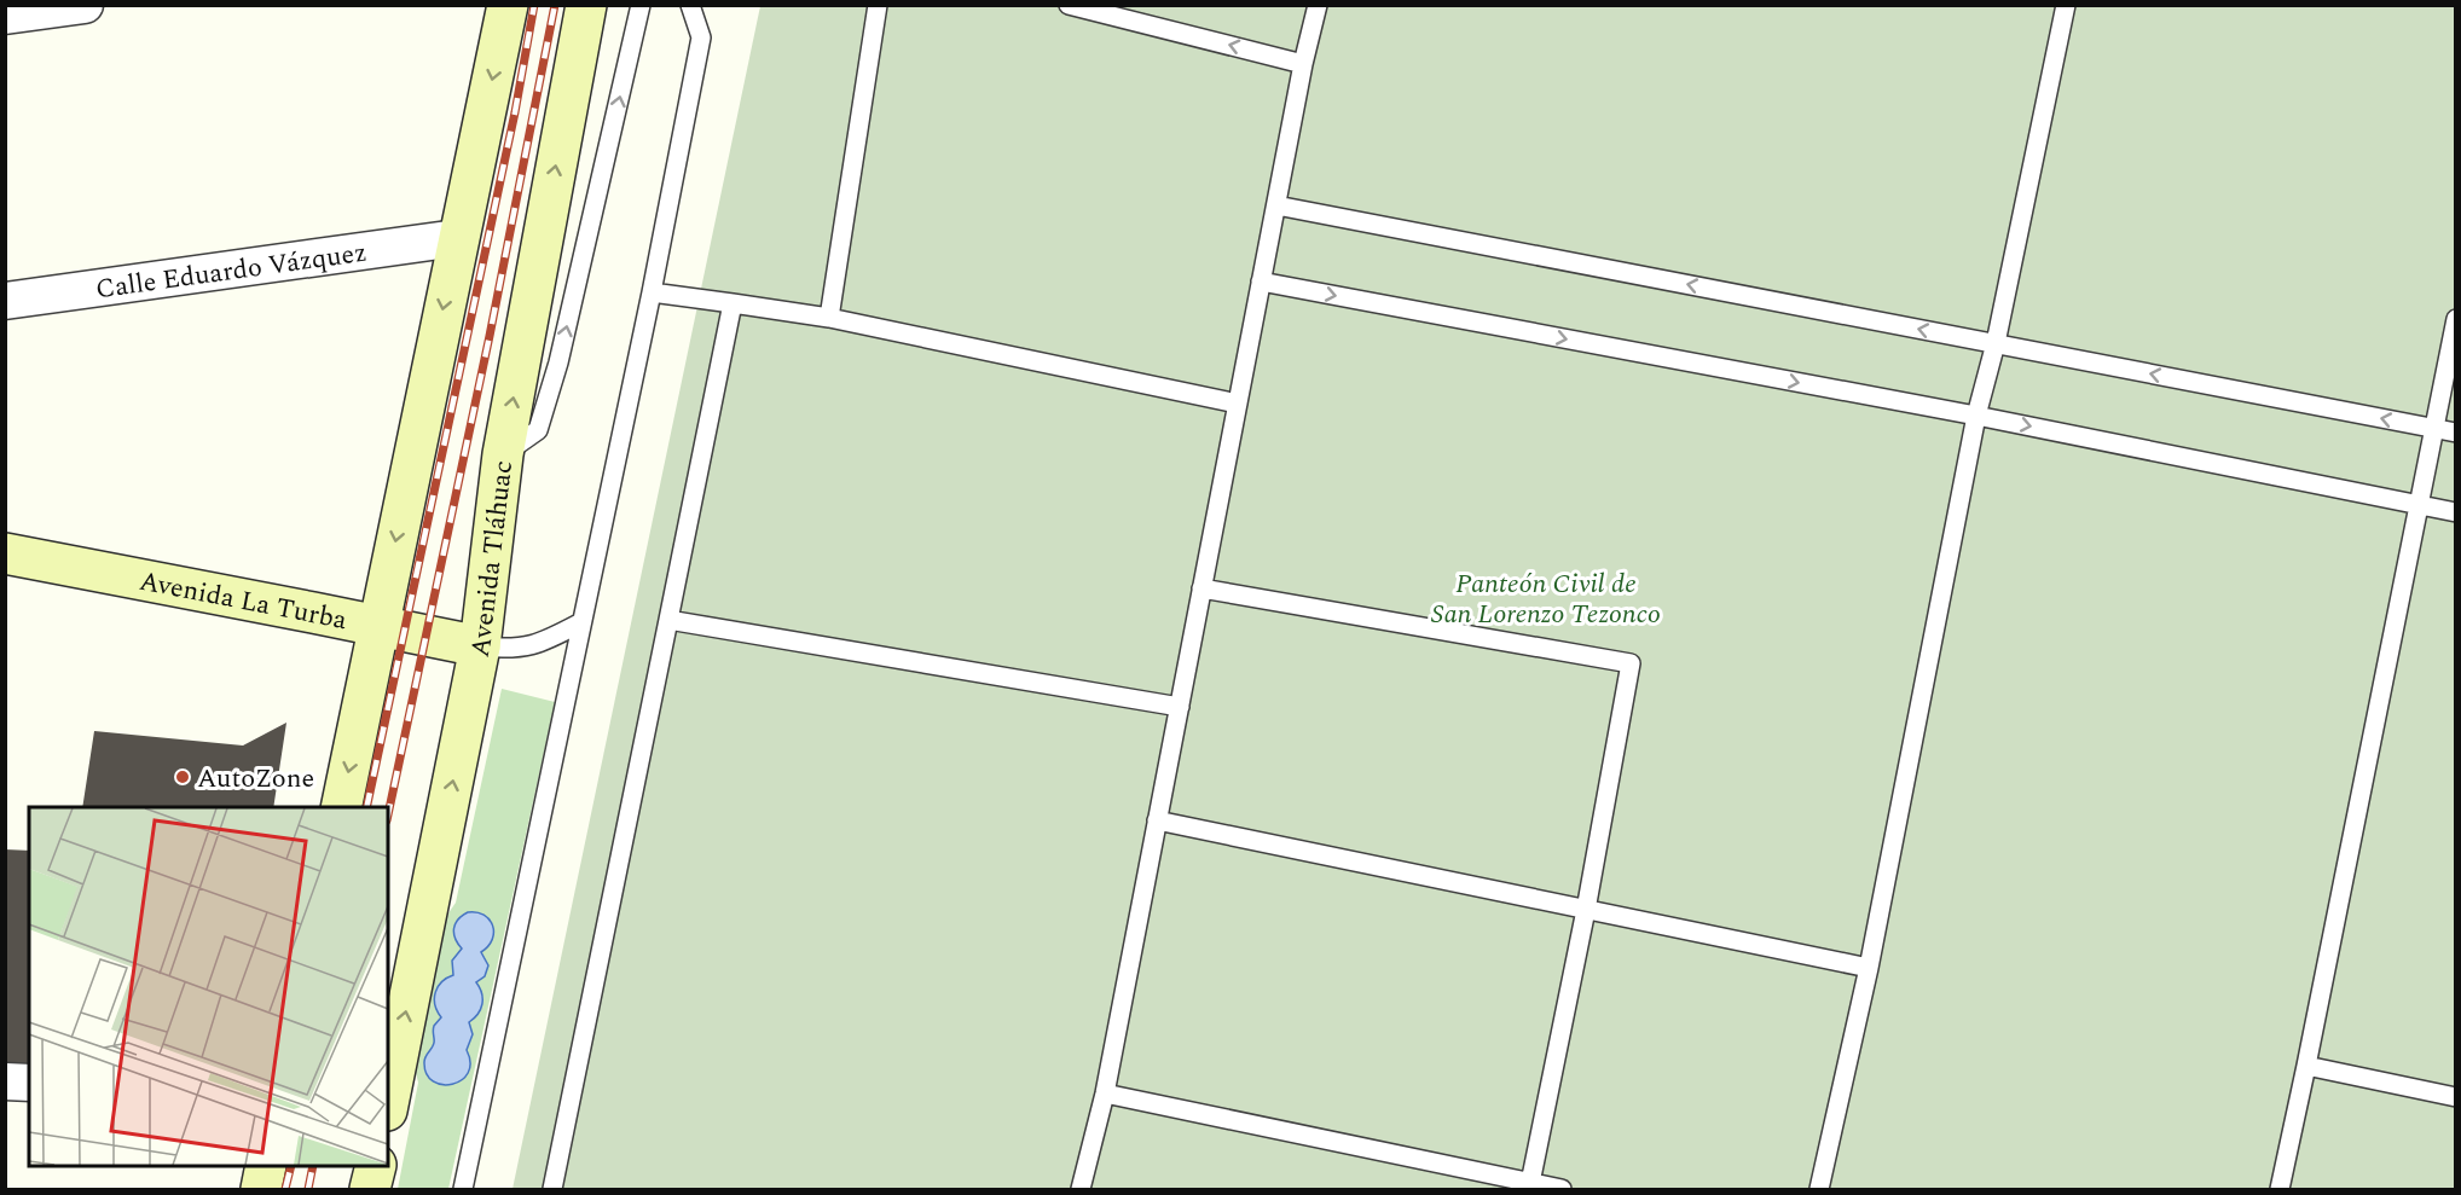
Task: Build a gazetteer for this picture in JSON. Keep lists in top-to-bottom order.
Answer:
{
  "streets": {
    "main road": ["Avenida Tláhuac", "Avenida La Turba"],
    "street": ["Calle Eduardo Vázquez"]
  },
  "crossings": [
    ["Avenida Tláhuac", "Avenida La Turba"]
  ],
  "parks": ["Panteón Civil de San Lorenzo Tezonco"],
  "places": ["AutoZone"]
}
